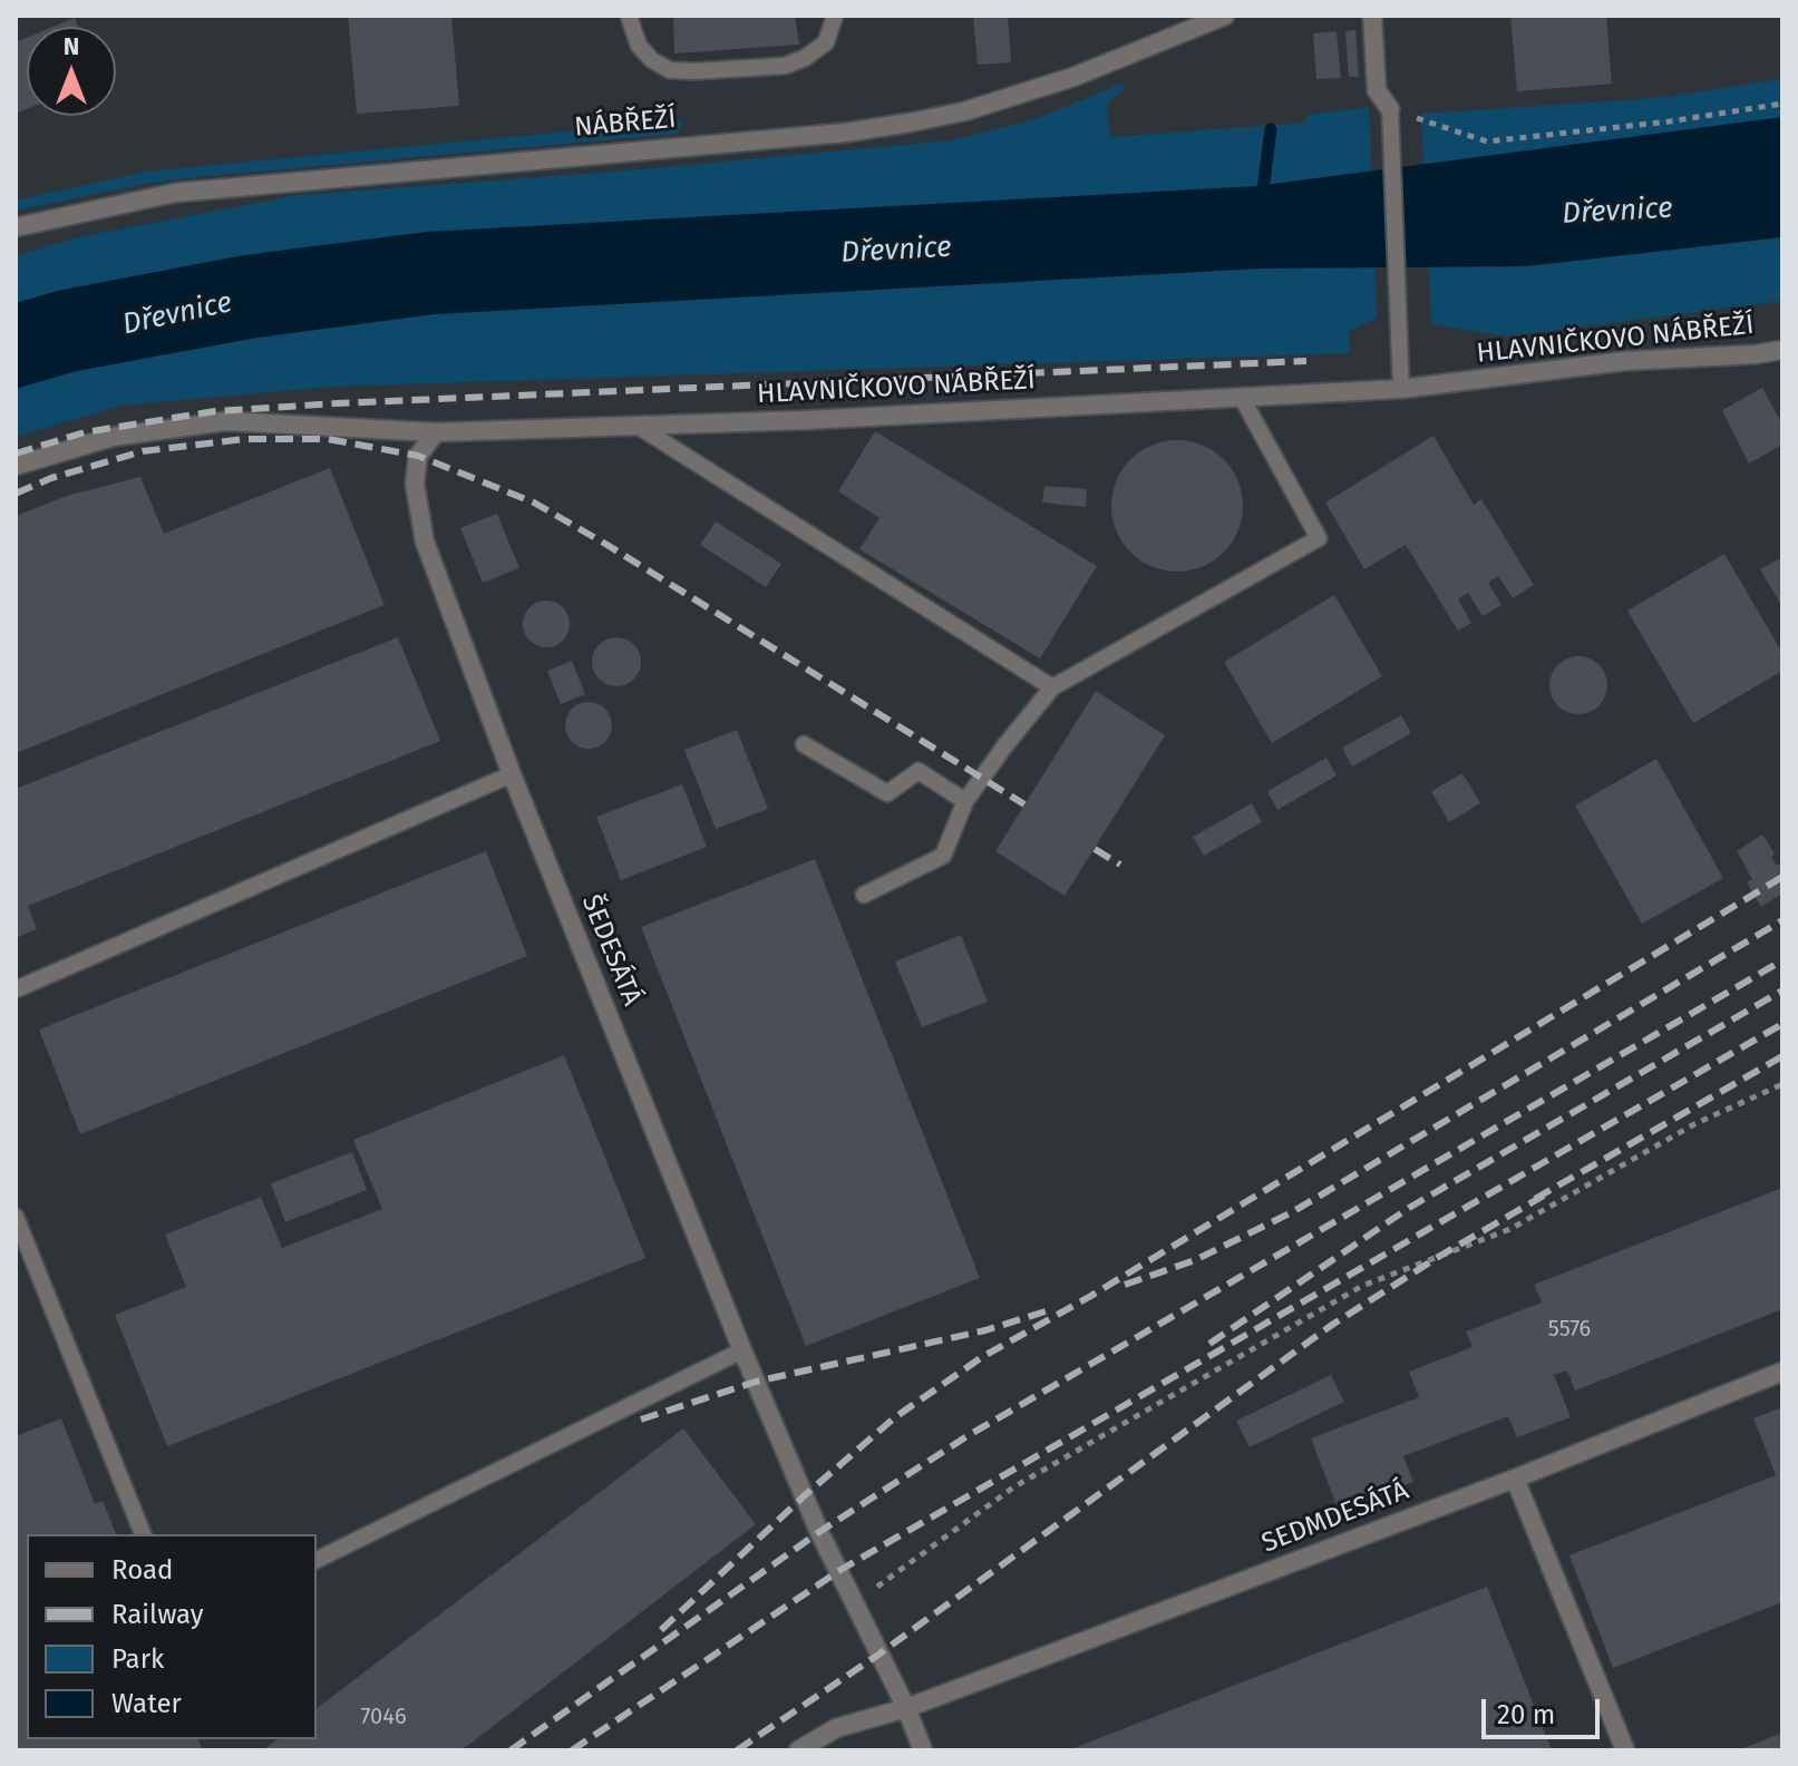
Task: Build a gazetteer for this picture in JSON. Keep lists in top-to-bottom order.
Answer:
{
  "streets": {
    "street": [
      "NÁBŘEŽÍ",
      "HLAVNIČKOVO NÁBŘEŽÍ",
      "ŠEDESÁTÁ",
      "SEDMDESÁTÁ"
    ]
  },
  "crossings": [
    ["HLAVNIČKOVO NÁBŘEŽÍ", "ŠEDESÁTÁ"]
  ],
  "water": ["Dřevnice"],
  "house_numbers": ["5576", "7046"],
  "legend": [
    "Road",
    "Railway",
    "Park",
    "Water"
  ],
  "scale_bar": "20 m",
  "north": "top"
}
